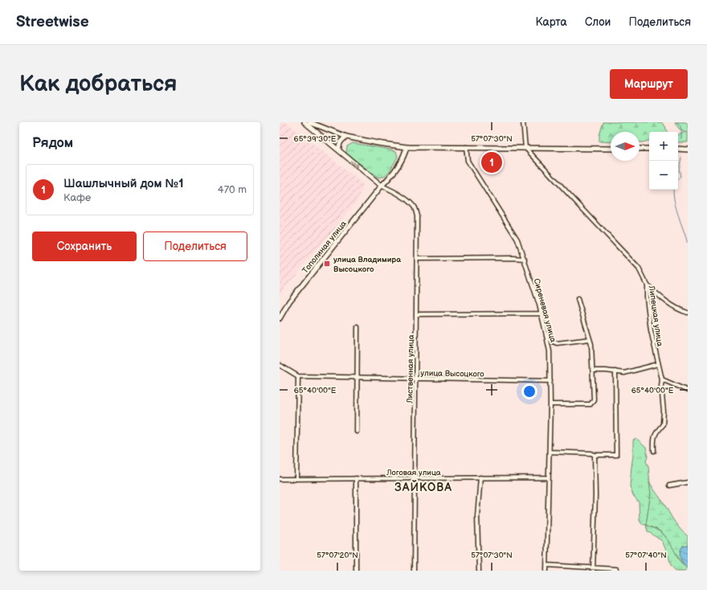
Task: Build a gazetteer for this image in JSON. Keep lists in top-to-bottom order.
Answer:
{
  "streets": {
    "main road": ["Тополиная улица"],
    "street": [
      "Сиреневая улица",
      "Липецкая улица",
      "Лиственная улица",
      "улица Высоцкого",
      "Логовая улица"
    ]
  },
  "crossings": [
    ["Тополиная улица", "Лиственная улица"],
    ["Сиреневая улица", "улица Высоцкого"],
    ["Сиреневая улица", "Логовая улица"],
    ["Лиственная улица", "улица Высоцкого"],
    ["Лиственная улица", "Логовая улица"]
  ],
  "districts": ["ЗАЙКОВА"],
  "places": {
    "transit": ["улица Владимира Высоцкого"]
  },
  "north": "right",
  "page": {
    "header": "Streetwise",
    "nav": ["Карта", "Слои", "Поделиться"],
    "buttons": [
      "Маршрут",
      ["Сохранить", "Поделиться"]
    ],
    "title": "Как добраться",
    "heading": "Рядом",
    "map_buttons": ["+", "−"],
    "pins": "1",
    "list": [
      {
        "mark": "1",
        "name": "Шашлычный дом №1",
        "note": "Кафе",
        "value": "470 m"
      }
    ]
  },
  "coordinates": [
    "57°07'30\"N",
    "65°39'30\"E",
    "65°40'00\"E",
    "57°07'20\"N",
    "57°07'40\"N"
  ]
}
